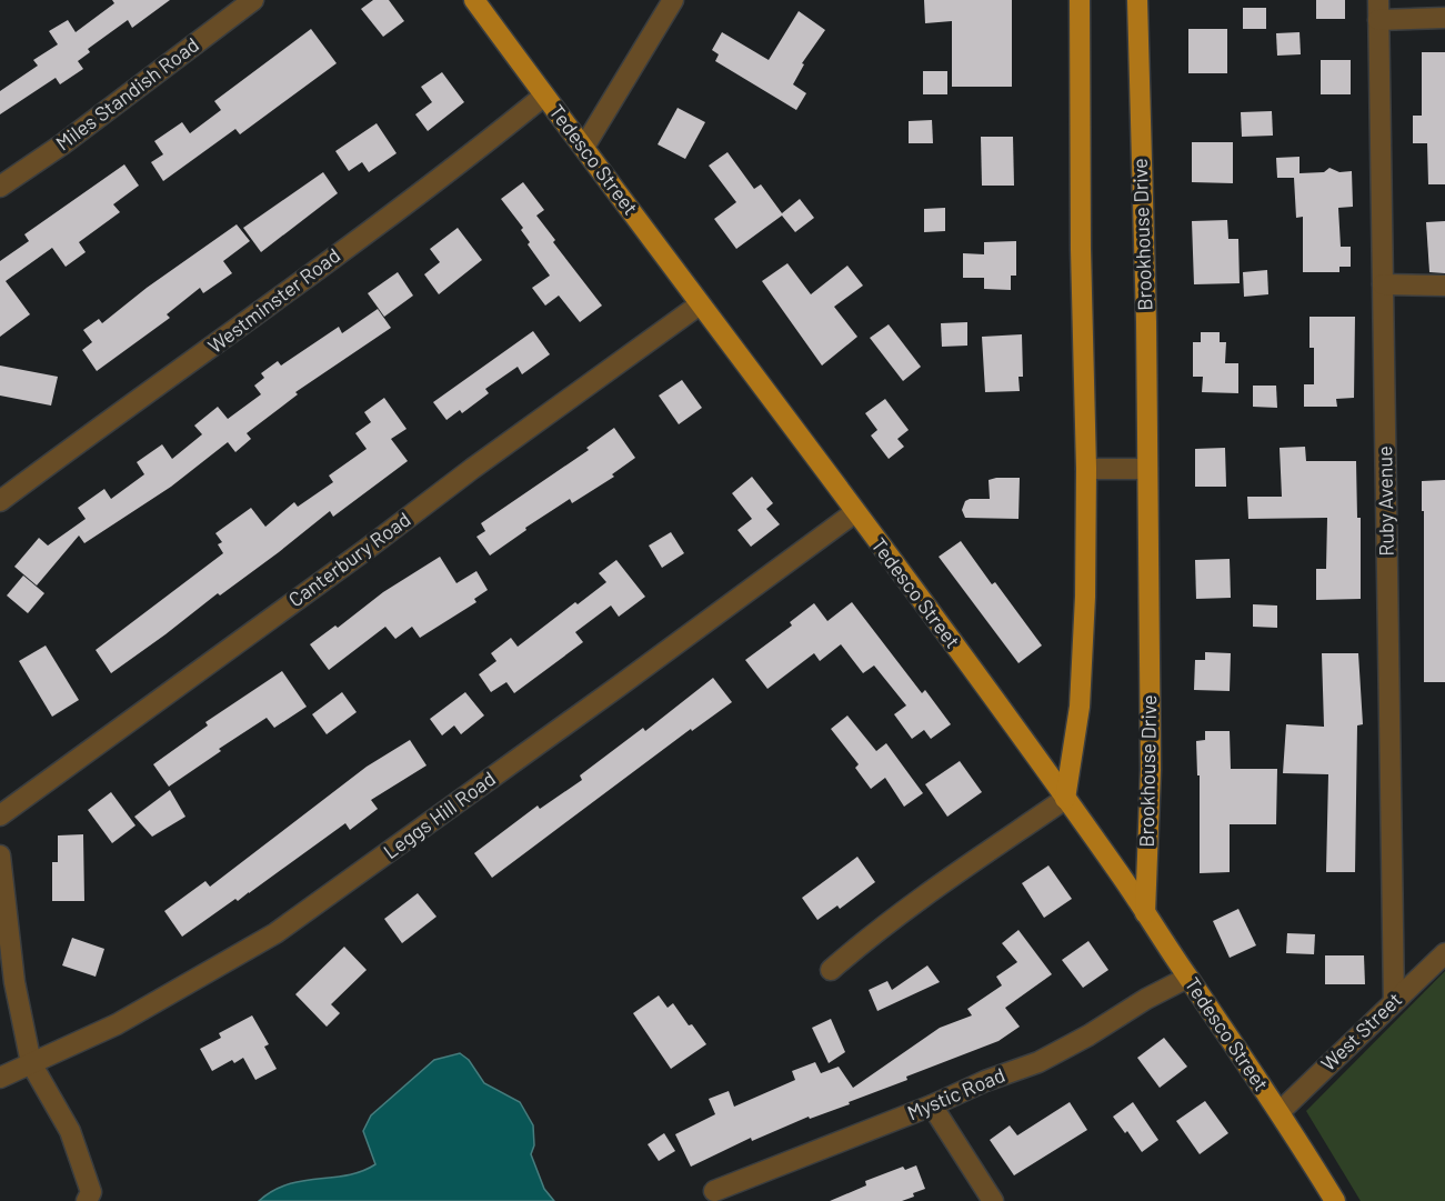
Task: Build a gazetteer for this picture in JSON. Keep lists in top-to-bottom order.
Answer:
{
  "streets": {
    "main road": ["Tedesco Street", "Brookhouse Drive"],
    "street": [
      "Miles Standish Road",
      "Westminster Road",
      "Ruby Avenue",
      "Canterbury Road",
      "Leggs Hill Road",
      "West Street",
      "Mystic Road"
    ]
  },
  "crossings": [
    ["Tedesco Street", "Brookhouse Drive"],
    ["Tedesco Street", "Westminster Road"],
    ["Tedesco Street", "Canterbury Road"],
    ["Tedesco Street", "Leggs Hill Road"],
    ["Tedesco Street", "West Street"],
    ["Tedesco Street", "Mystic Road"],
    ["Ruby Avenue", "West Street"]
  ]
}
